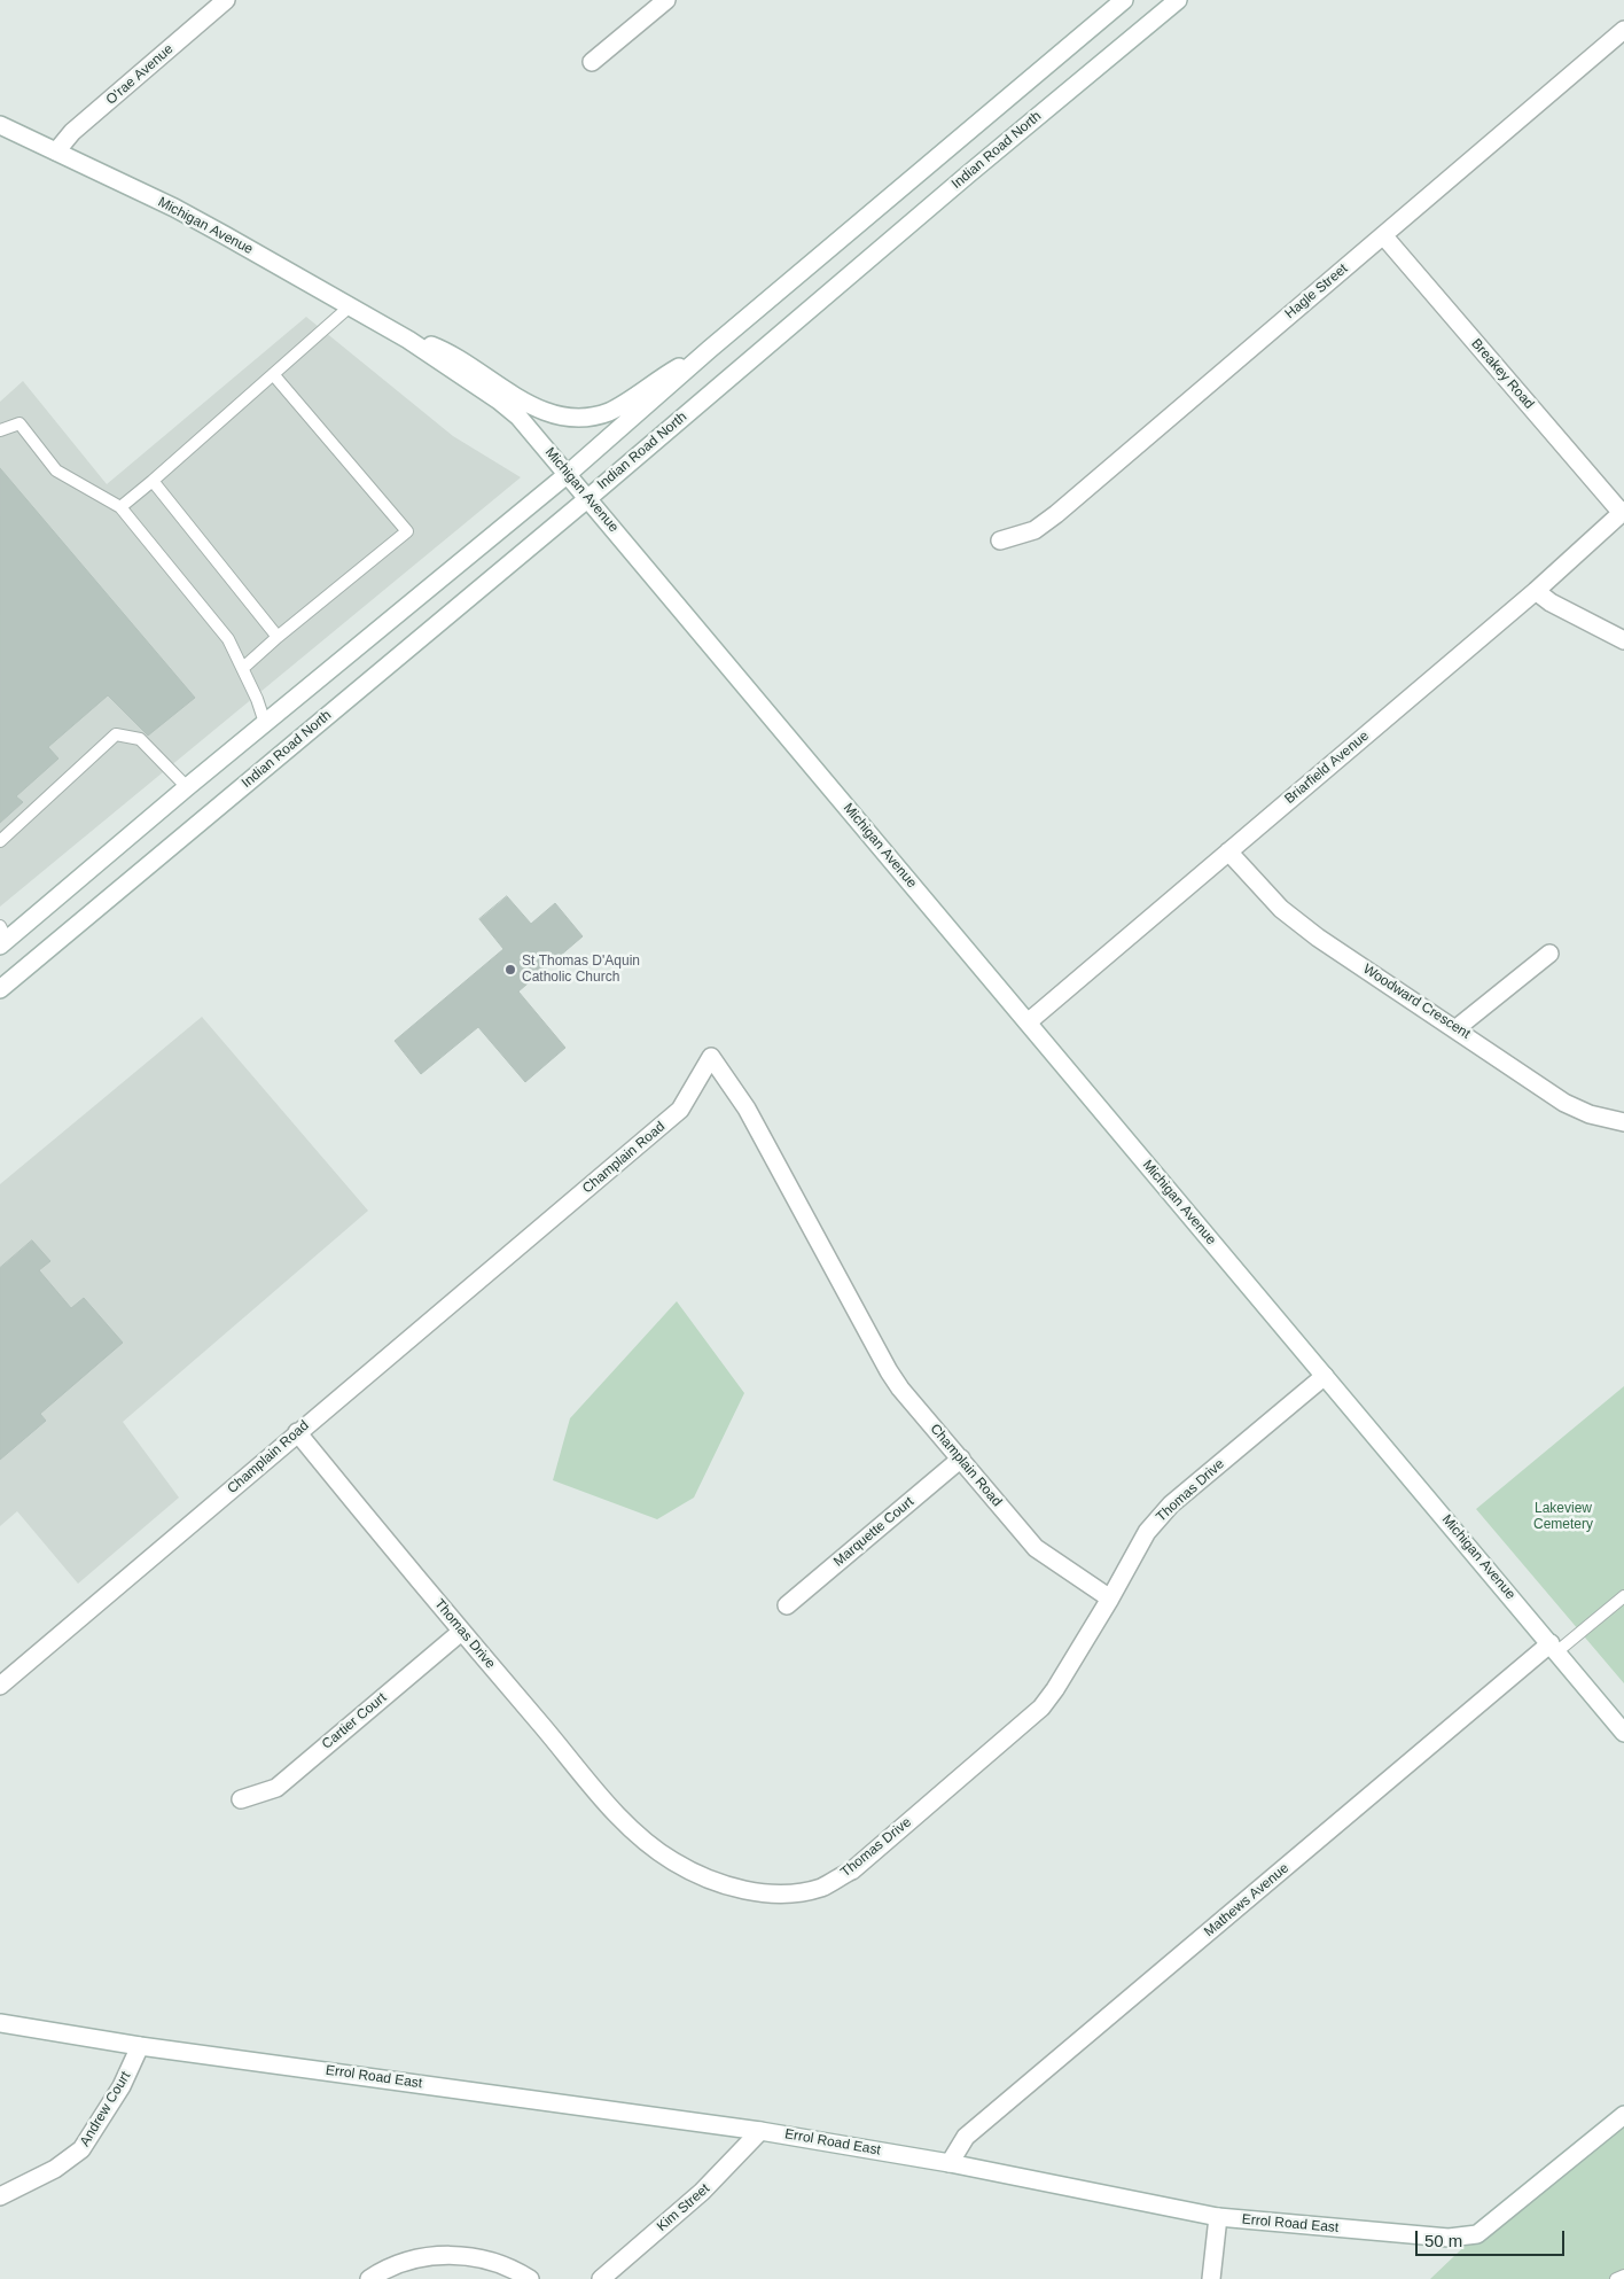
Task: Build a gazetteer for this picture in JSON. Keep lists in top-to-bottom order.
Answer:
{
  "streets": {
    "street": [
      "O'rae Avenue",
      "Indian Road North",
      "Michigan Avenue",
      "Hagle Street",
      "Breakey Road",
      "Briarfield Avenue",
      "Woodward Crescent",
      "Champlain Road",
      "Thomas Drive",
      "Marquette Court",
      "Cartier Court",
      "Mathews Avenue",
      "Errol Road East",
      "Andrew Court",
      "Kim Street"
    ]
  },
  "crossings": [
    ["O'rae Avenue", "Michigan Avenue"],
    ["Indian Road North", "Michigan Avenue"],
    ["Michigan Avenue", "Briarfield Avenue"],
    ["Michigan Avenue", "Thomas Drive"],
    ["Michigan Avenue", "Mathews Avenue"],
    ["Hagle Street", "Breakey Road"],
    ["Breakey Road", "Briarfield Avenue"],
    ["Briarfield Avenue", "Woodward Crescent"],
    ["Champlain Road", "Thomas Drive"],
    ["Champlain Road", "Marquette Court"],
    ["Thomas Drive", "Cartier Court"],
    ["Mathews Avenue", "Errol Road East"],
    ["Errol Road East", "Andrew Court"],
    ["Errol Road East", "Kim Street"]
  ],
  "parks": ["Lakeview Cemetery"],
  "places": ["St Thomas D'Aquin Catholic Church"],
  "scale_bar": "50 m"
}
